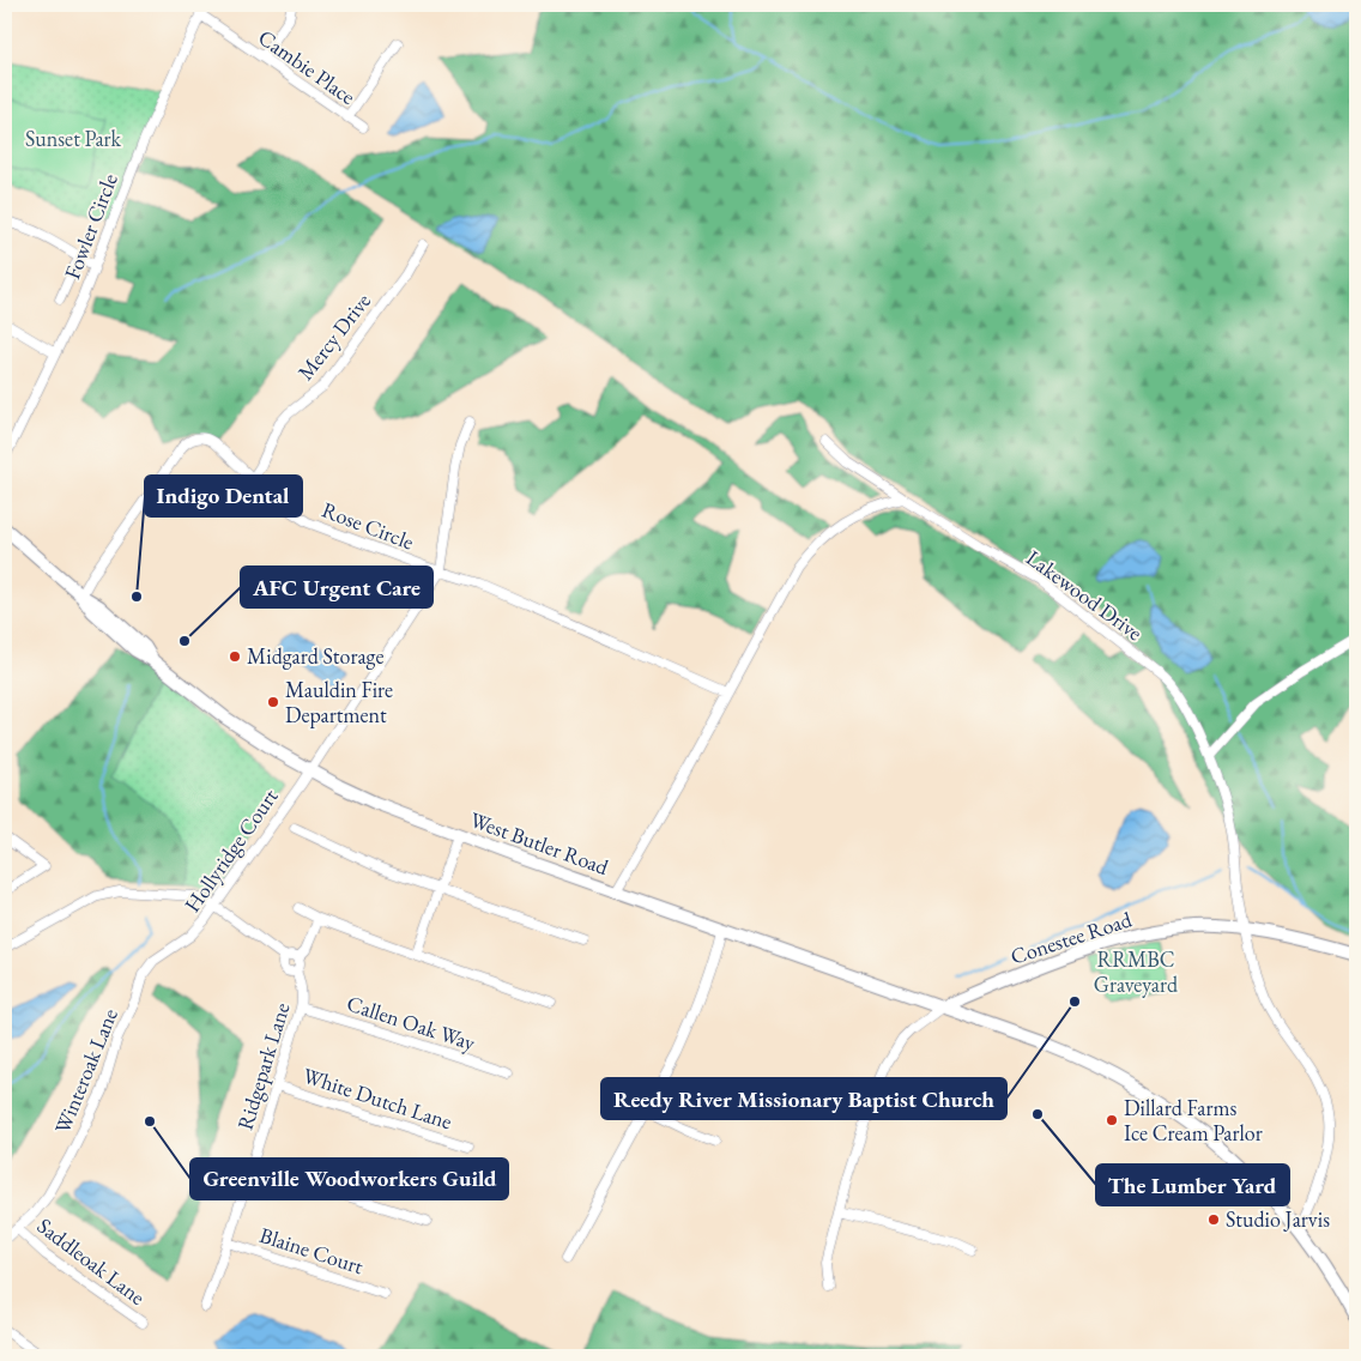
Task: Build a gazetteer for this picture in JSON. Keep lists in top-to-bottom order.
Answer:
{
  "streets": {
    "main road": ["West Butler Road", "Conestee Road"],
    "street": [
      "Cambie Place",
      "Fowler Circle",
      "Mercy Drive",
      "Rose Circle",
      "Lakewood Drive",
      "Hollyridge Court",
      "Callen Oak Way",
      "Ridgepark Lane",
      "Winteroak Lane",
      "White Dutch Lane",
      "Blaine Court",
      "Saddleoak Lane"
    ]
  },
  "crossings": [
    ["Cambie Place", "Fowler Circle"],
    ["Mercy Drive", "Rose Circle"],
    ["Rose Circle", "West Butler Road"],
    ["Rose Circle", "Hollyridge Court"],
    ["Lakewood Drive", "West Butler Road"],
    ["Lakewood Drive", "Conestee Road"],
    ["West Butler Road", "Hollyridge Court"],
    ["West Butler Road", "Conestee Road"],
    ["Hollyridge Court", "Winteroak Lane"],
    ["Callen Oak Way", "Ridgepark Lane"],
    ["Ridgepark Lane", "White Dutch Lane"],
    ["Ridgepark Lane", "Blaine Court"],
    ["Winteroak Lane", "Saddleoak Lane"]
  ],
  "parks": ["Sunset Park", "RRMBC Graveyard"],
  "places": [
    "Indigo Dental",
    "AFC Urgent Care",
    "Midgard Storage",
    "Mauldin Fire Department",
    "Reedy River Missionary Baptist Church",
    "The Lumber Yard",
    "Dillard Farms Ice Cream Parlor",
    "Greenville Woodworkers Guild",
    "Studio Jarvis"
  ]
}
